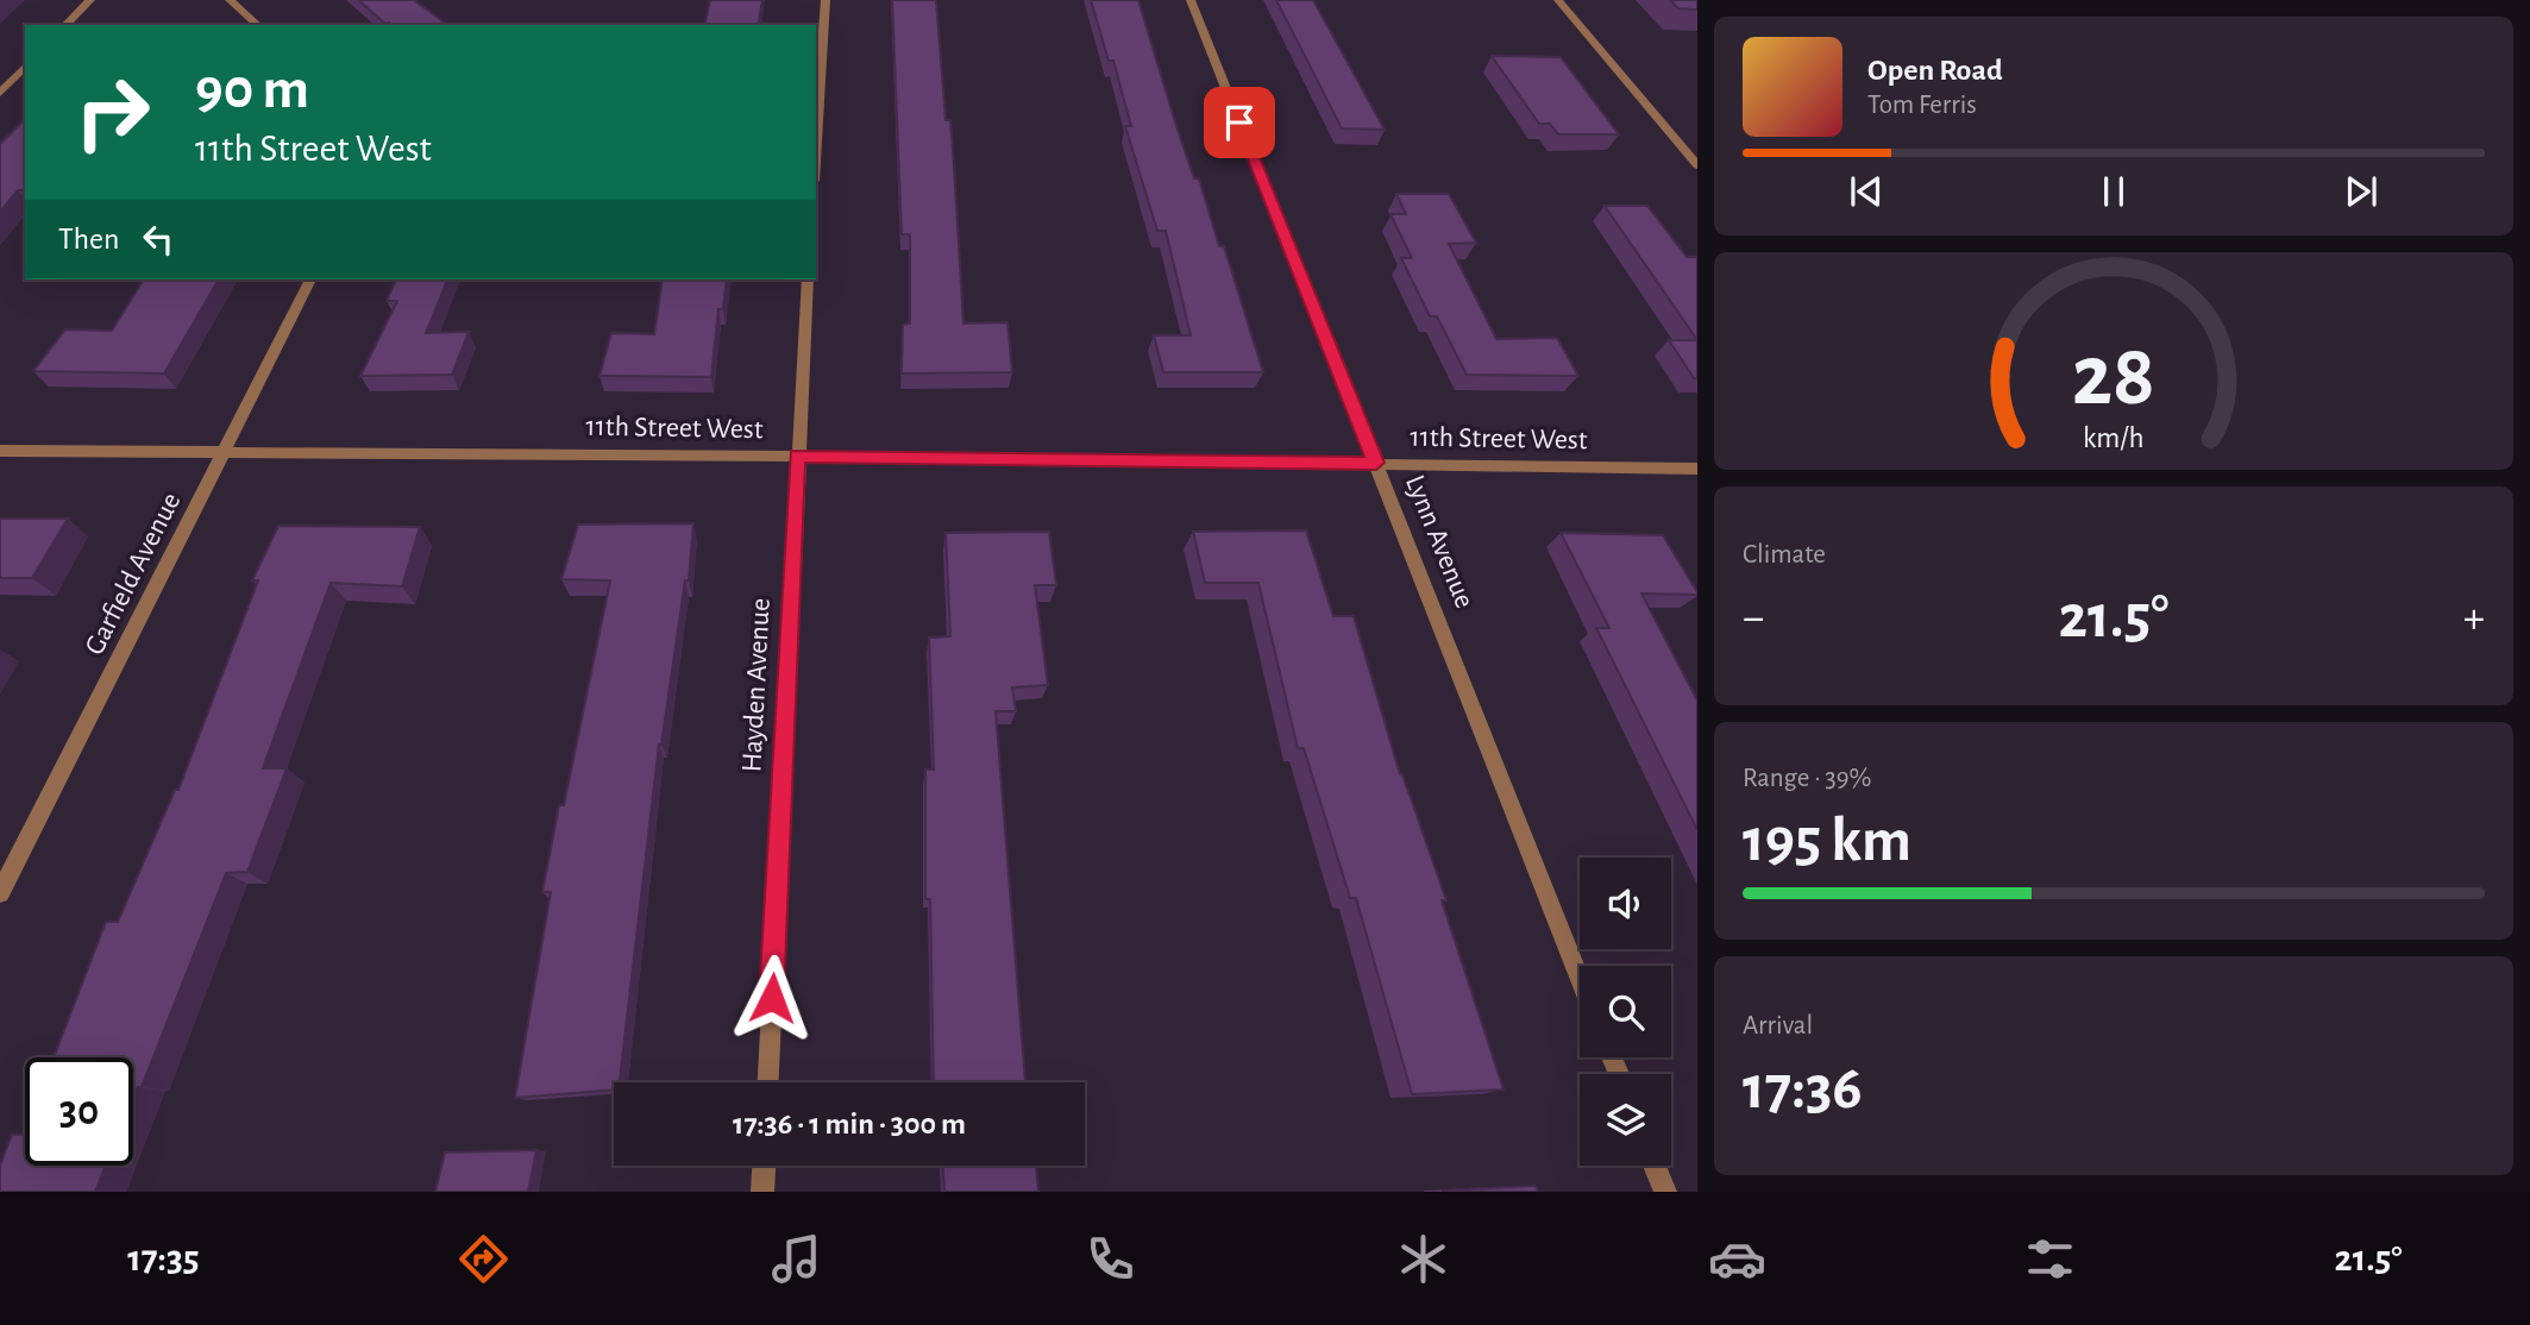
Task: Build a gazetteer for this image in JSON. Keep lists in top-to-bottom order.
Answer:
{
  "streets": {
    "street": [
      "11th Street West",
      "Lynn Avenue",
      "Garfield Avenue",
      "Hayden Avenue"
    ]
  },
  "crossings": [
    ["11th Street West", "Lynn Avenue"],
    ["11th Street West", "Garfield Avenue"],
    ["11th Street West", "Hayden Avenue"]
  ],
  "page": {
    "turn": ["90 m", "11th Street West"],
    "song": ["Open Road", "Tom Ferris"],
    "then": "Then",
    "tile": [
      "Climate",
      ["Range · 39%", "195 km"],
      ["Arrival", "17:36"]
    ],
    "heat": ["−", "21.5°", "+"],
    "limit": "30",
    "trip": "17:36 · 1 min · 300 m",
    "tabs": ["17:35", "21.5°"],
    "gauge": ["28", "km/h"]
  }
}
